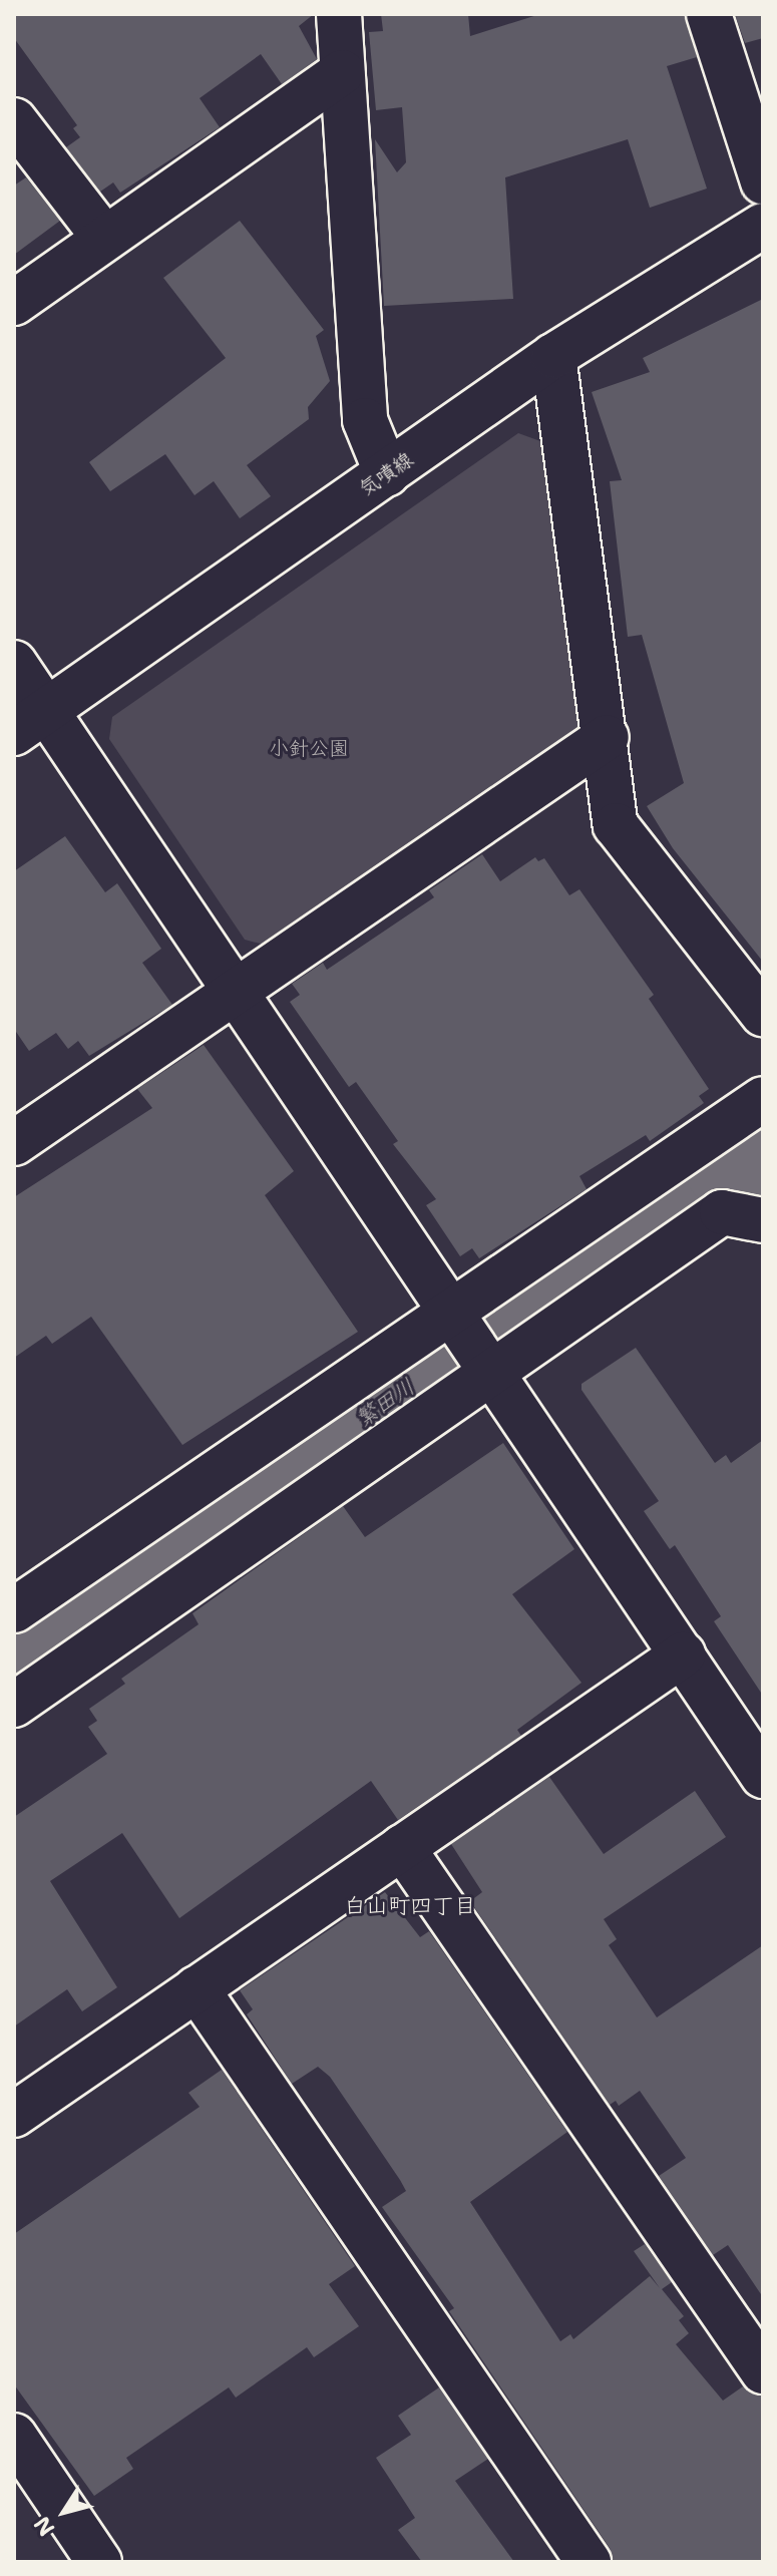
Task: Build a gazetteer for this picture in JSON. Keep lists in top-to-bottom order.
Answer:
{
  "streets": {
    "street": ["気噴線"]
  },
  "districts": ["白山町四丁目"],
  "water": ["繁田川"],
  "parks": ["小針公園"],
  "north": "bottom left"
}
